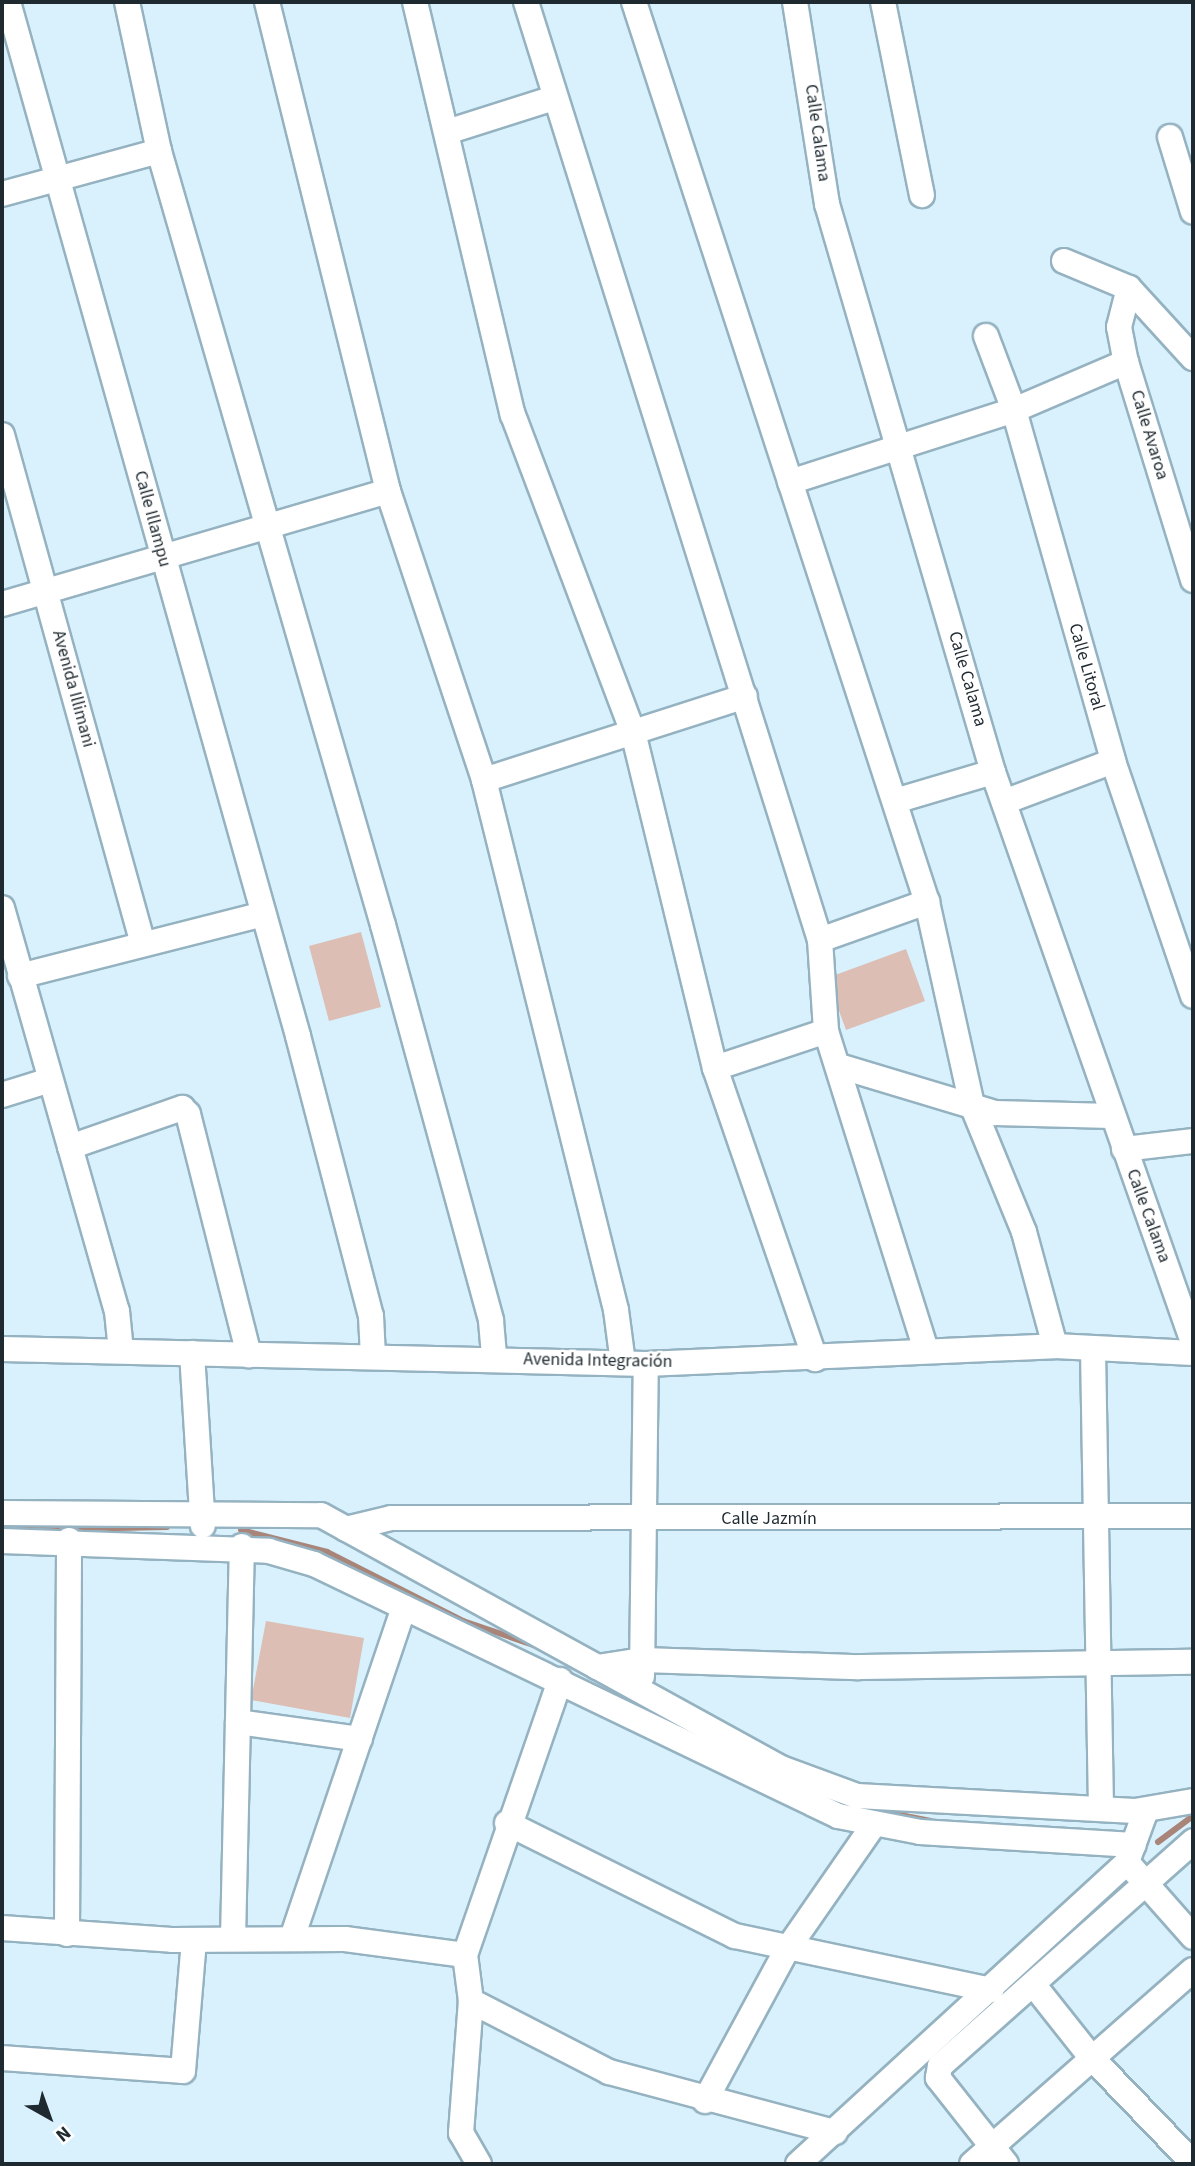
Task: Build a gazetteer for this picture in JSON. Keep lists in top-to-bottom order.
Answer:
{
  "streets": {
    "street": [
      "Calle Calama",
      "Calle Avaroa",
      "Calle Illampu",
      "Calle Litoral",
      "Avenida Illimani",
      "Avenida Integración",
      "Calle Jazmín"
    ]
  },
  "crossings": [
    ["Calle Illampu", "Avenida Integración"]
  ],
  "north": "bottom right"
}
